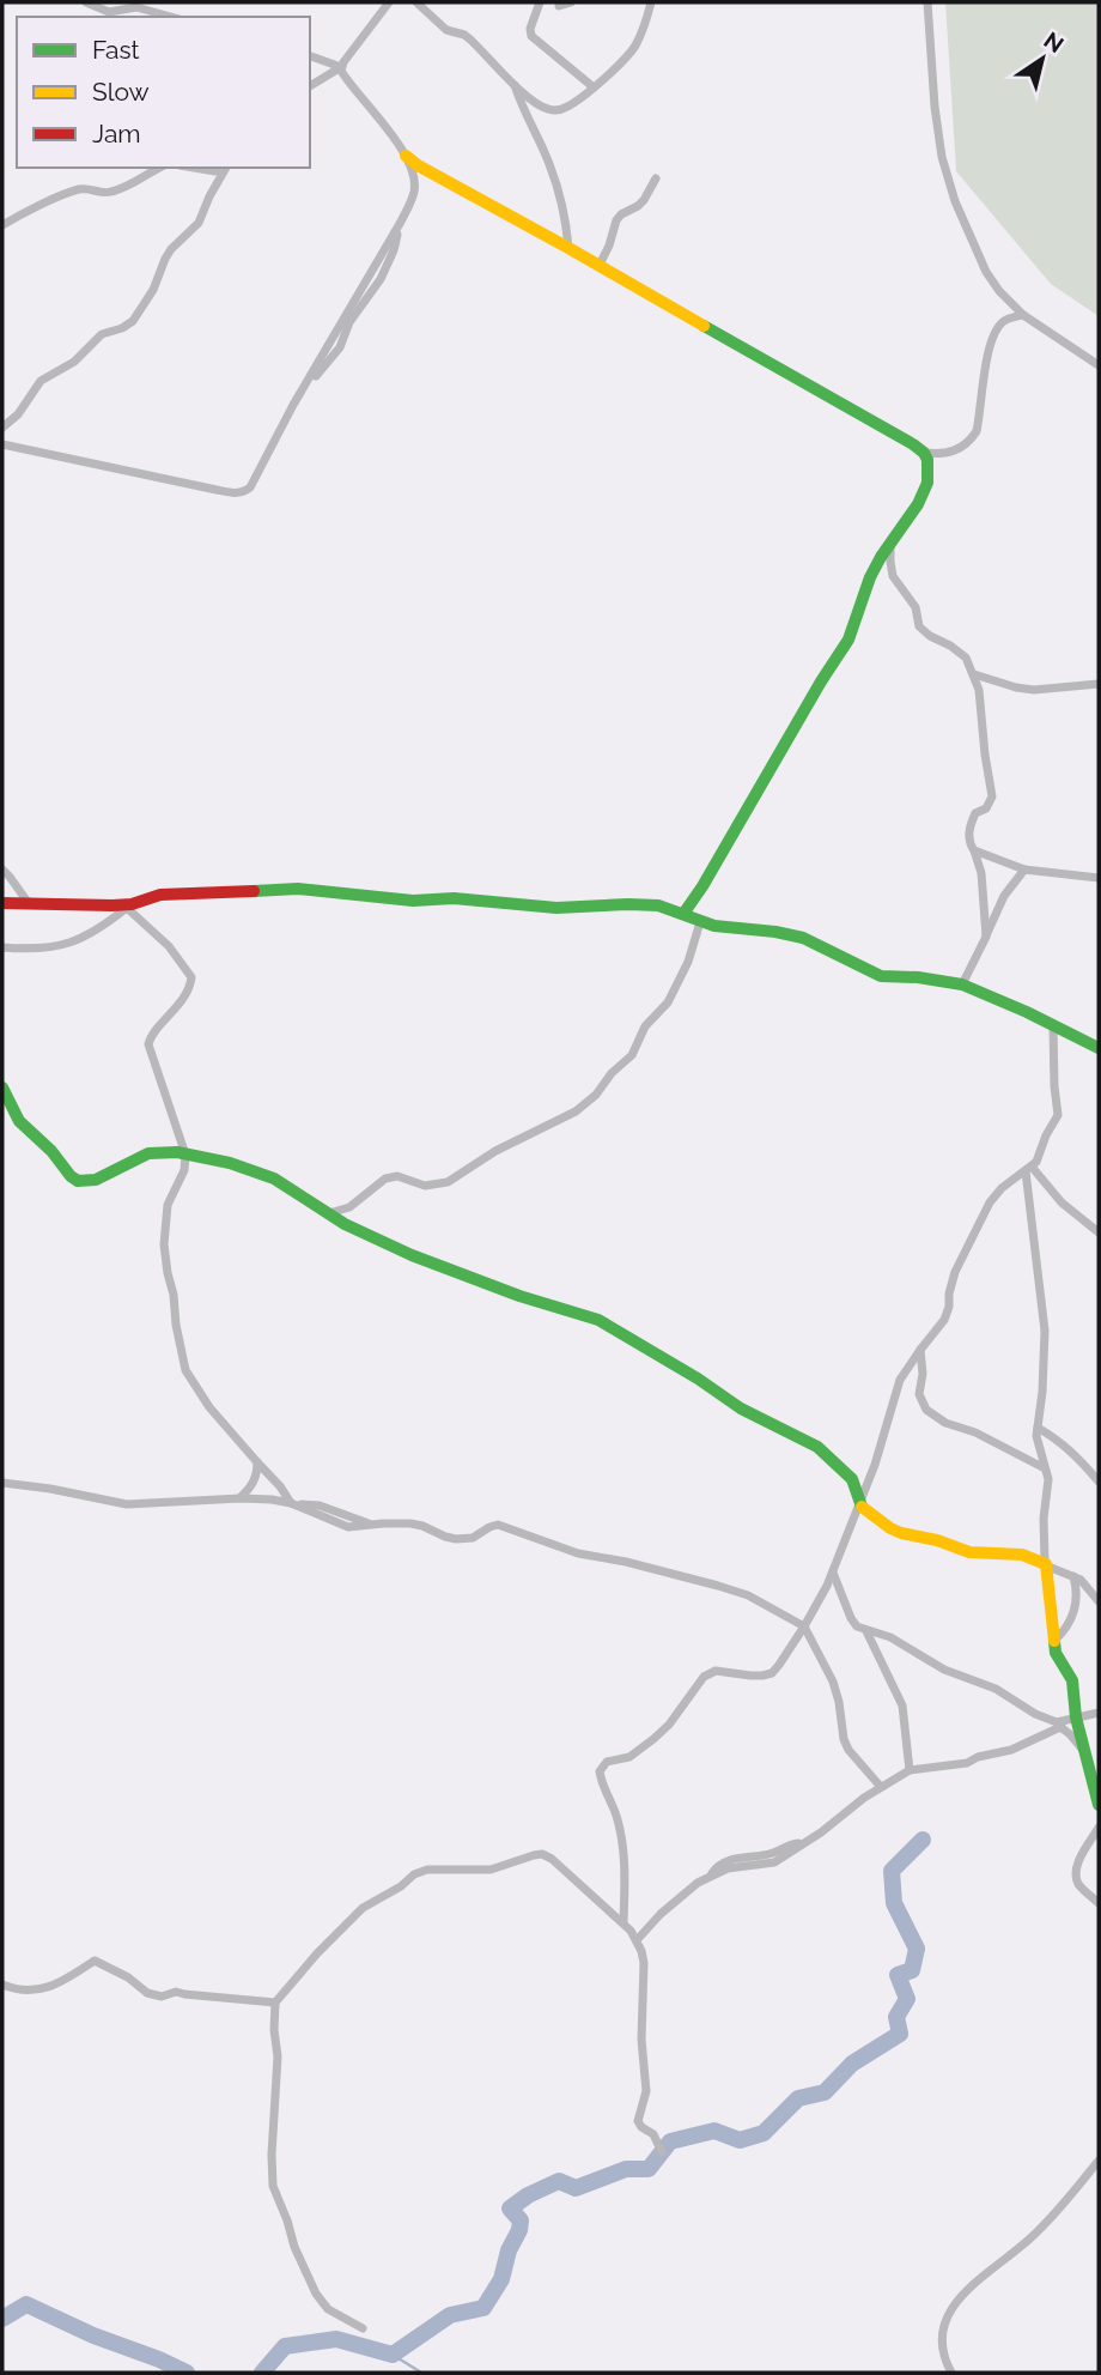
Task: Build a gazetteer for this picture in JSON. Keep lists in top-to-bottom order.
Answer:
{
  "legend": ["Fast", "Slow", "Jam"],
  "north": "top right"
}
